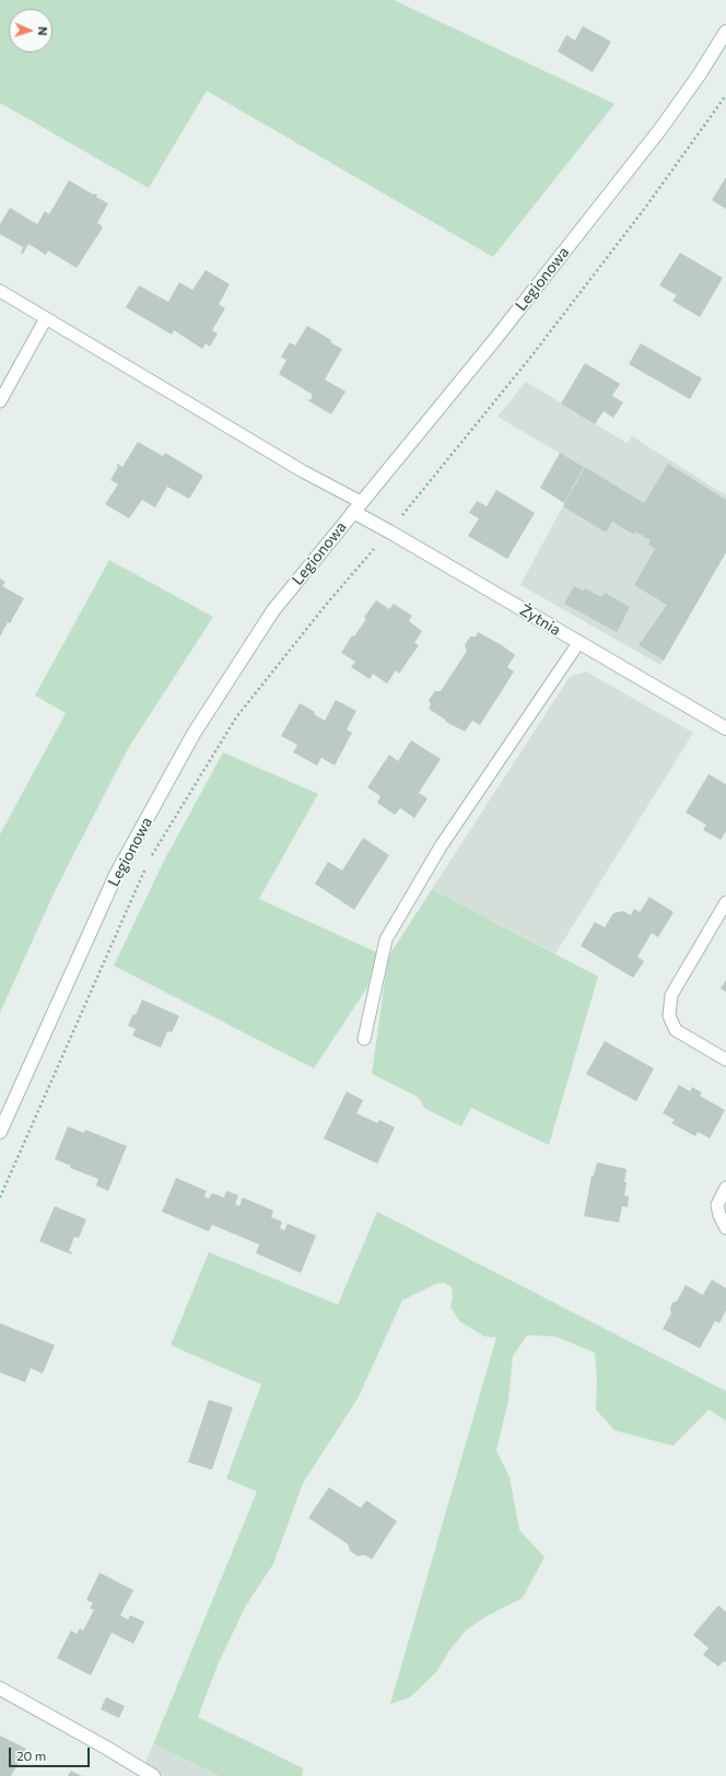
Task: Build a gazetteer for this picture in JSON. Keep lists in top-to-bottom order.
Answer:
{
  "streets": {
    "main road": ["Legionowa", "Żytnia"]
  },
  "crossings": [
    ["Legionowa", "Żytnia"]
  ],
  "scale_bar": "20 m",
  "north": "right"
}
